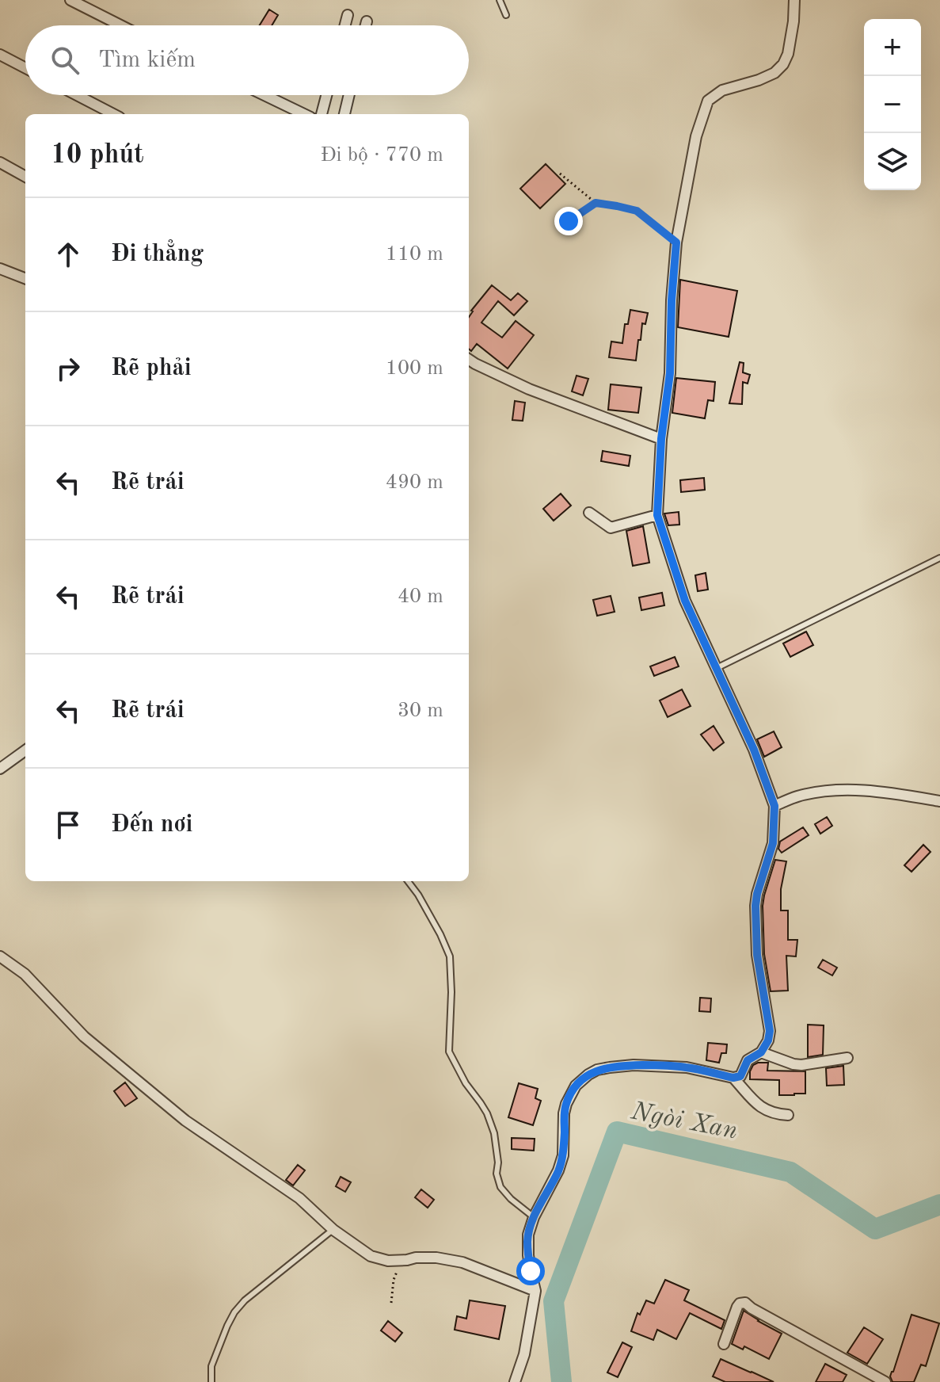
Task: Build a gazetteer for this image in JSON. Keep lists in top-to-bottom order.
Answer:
{
  "water": ["Ngòi Xan"],
  "page": {
    "map_buttons": ["+", "−"],
    "search": "Tìm kiếm",
    "heading": ["10 phút", "Đi bộ · 770 m"],
    "list": [
      ["Đi thẳng", "110 m"],
      ["Rẽ phải", "100 m"],
      ["Rẽ trái", "490 m"],
      ["Rẽ trái", "40 m"],
      ["Rẽ trái", "30 m"],
      "Đến nơi"
    ]
  }
}
